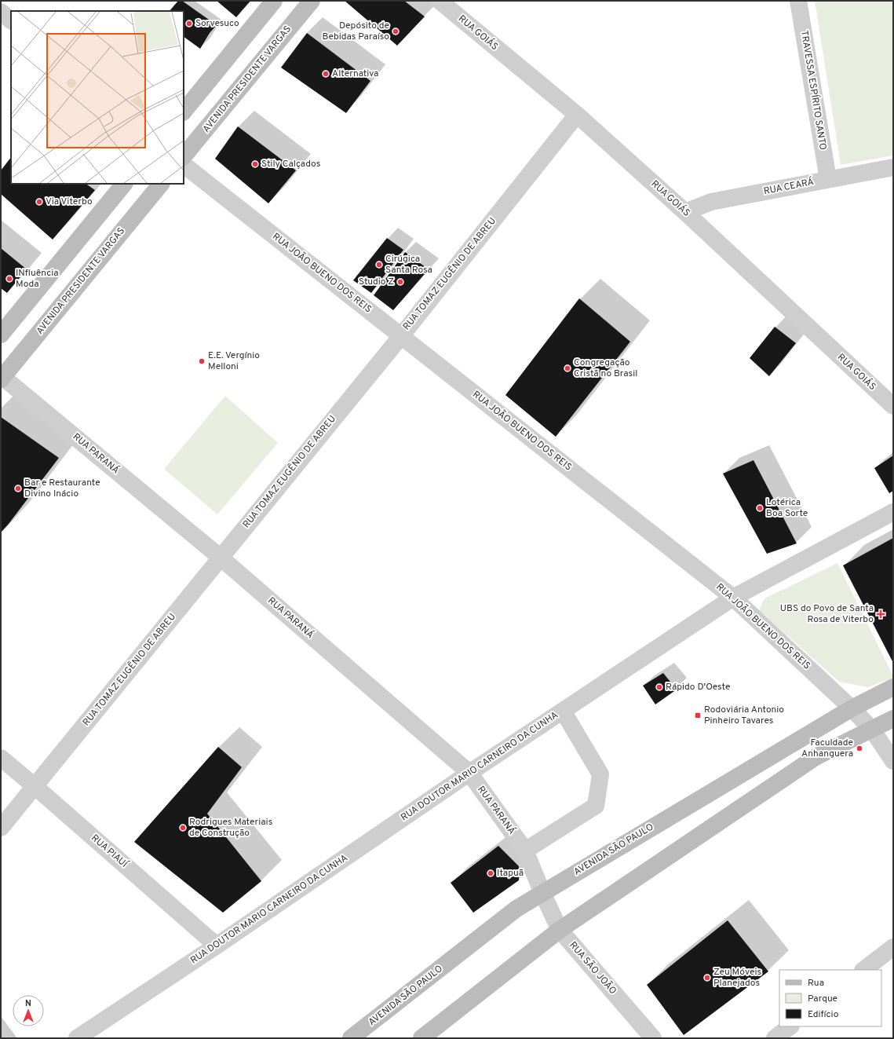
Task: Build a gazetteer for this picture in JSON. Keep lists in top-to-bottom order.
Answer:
{
  "streets": {
    "main road": ["AVENIDA PRESIDENTE VARGAS", "AVENIDA SÃO PAULO"],
    "street": [
      "RUA GOIÁS",
      "TRAVESSA ESPÍRITO SANTO",
      "RUA CEARÁ",
      "RUA JOÃO BUENO DOS REIS",
      "RUA TOMAZ EUGÊNIO DE ABREU",
      "RUA PARANÁ",
      "RUA DOUTOR MARIO CARNEIRO DA CUNHA",
      "RUA PIAUÍ",
      "RUA SÃO JOÃO"
    ]
  },
  "crossings": [
    ["RUA GOIÁS", "RUA CEARÁ"],
    ["RUA GOIÁS", "RUA TOMAZ EUGÊNIO DE ABREU"],
    ["AVENIDA PRESIDENTE VARGAS", "RUA PARANÁ"],
    ["TRAVESSA ESPÍRITO SANTO", "RUA CEARÁ"],
    ["RUA JOÃO BUENO DOS REIS", "RUA TOMAZ EUGÊNIO DE ABREU"],
    ["RUA JOÃO BUENO DOS REIS", "RUA DOUTOR MARIO CARNEIRO DA CUNHA"],
    ["RUA JOÃO BUENO DOS REIS", "AVENIDA SÃO PAULO"],
    ["RUA TOMAZ EUGÊNIO DE ABREU", "RUA PARANÁ"],
    ["RUA TOMAZ EUGÊNIO DE ABREU", "RUA PIAUÍ"],
    ["RUA PARANÁ", "RUA DOUTOR MARIO CARNEIRO DA CUNHA"],
    ["RUA PARANÁ", "AVENIDA SÃO PAULO"],
    ["RUA PARANÁ", "RUA SÃO JOÃO"],
    ["RUA DOUTOR MARIO CARNEIRO DA CUNHA", "RUA PIAUÍ"],
    ["AVENIDA SÃO PAULO", "RUA SÃO JOÃO"]
  ],
  "places": {
    "other": [
      "Sorvesuco",
      "Depósito de Bebidas Paraíso",
      "Alternativa",
      "Stily Calçados",
      "Via Viterbo",
      "Cirúgica Santa Rosa",
      "INfluência Moda",
      "Studio Z",
      "E.E. Vergínio Melloni",
      "Congregação Cristã no Brasil",
      "Bar e Restaurante Divino Inácio",
      "Lotérica Boa Sorte",
      "Rápido D'Oeste",
      "Faculdade Anhanguera",
      "Rodrigues Materiais de Construção",
      "Itapuã",
      "Zeu Móveis Planejados"
    ],
    "health": ["UBS do Povo de Santa Rosa de Viterbo"],
    "transit": ["Rodoviária Antonio Pinheiro Tavares"]
  },
  "legend": ["Rua", "Parque", "Edifício"],
  "north": "top"
}
